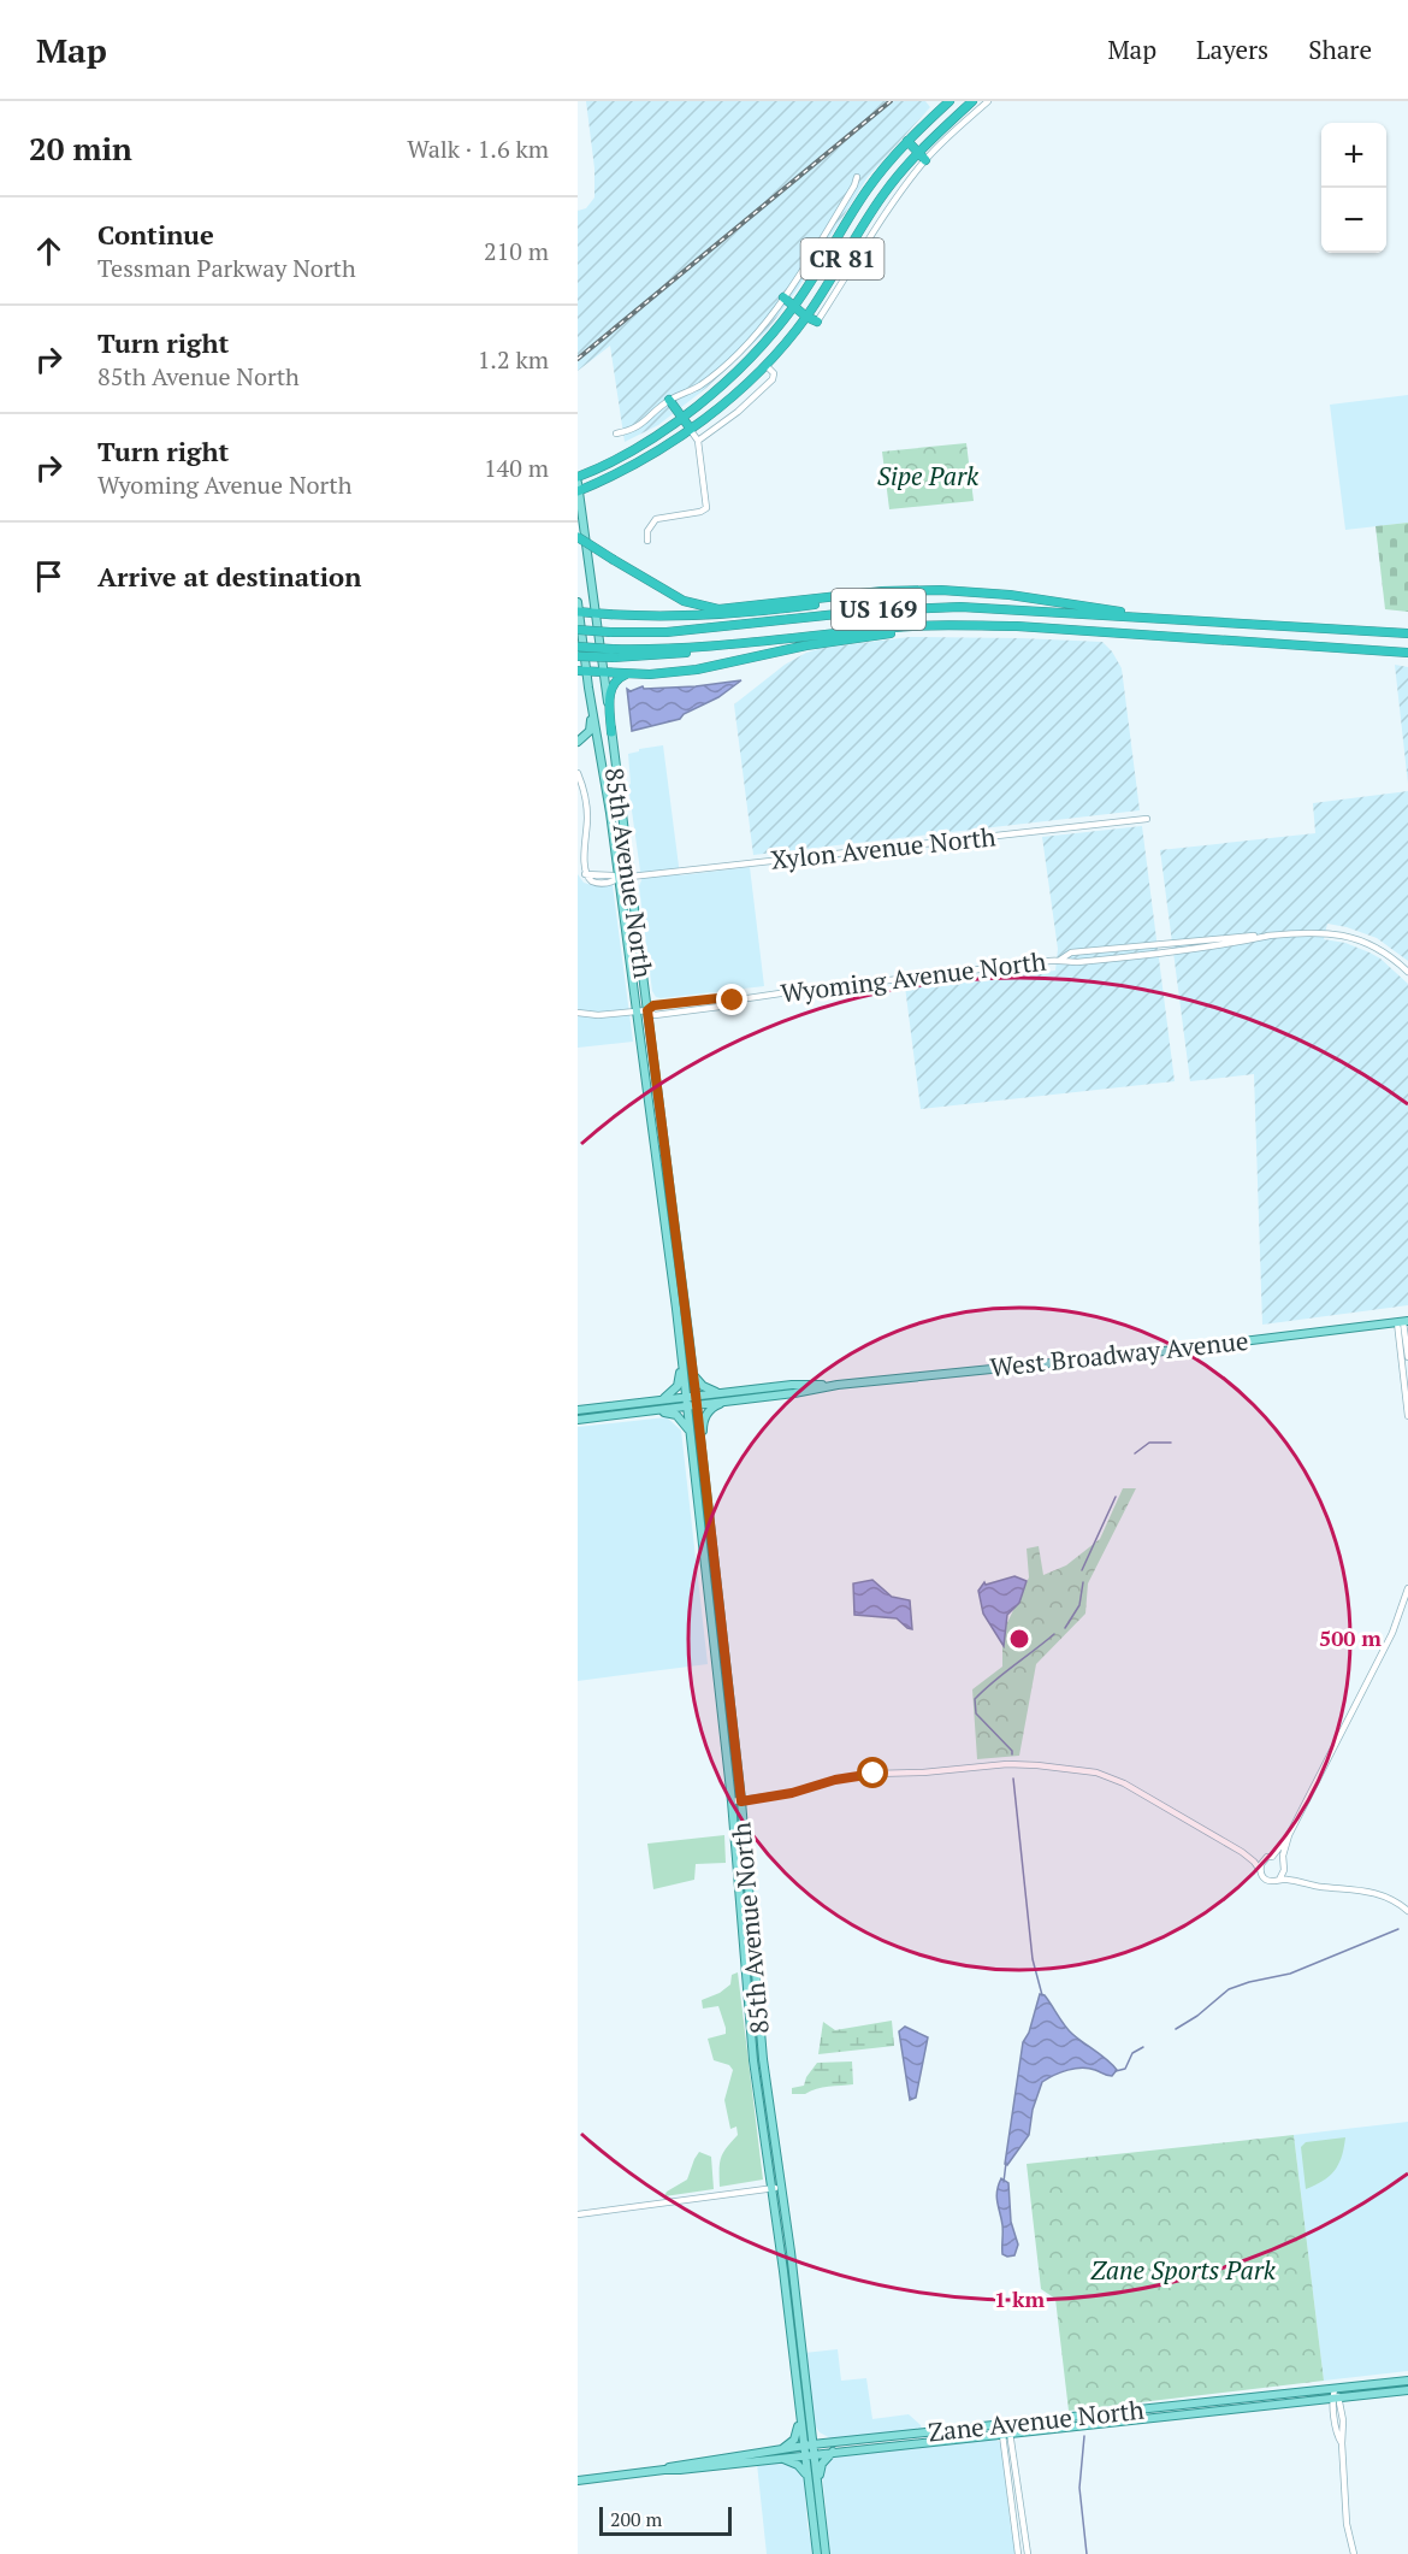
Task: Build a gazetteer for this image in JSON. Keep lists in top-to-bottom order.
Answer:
{
  "streets": {
    "highway": ["CR 81", "US 169"],
    "main road": ["85th Avenue North", "West Broadway Avenue", "Zane Avenue North"],
    "street": ["Xylon Avenue North", "Wyoming Avenue North"]
  },
  "crossings": [
    ["CR 81", "85th Avenue North"],
    ["Xylon Avenue North", "85th Avenue North"],
    ["85th Avenue North", "Wyoming Avenue North"],
    ["85th Avenue North", "West Broadway Avenue"],
    ["85th Avenue North", "Zane Avenue North"]
  ],
  "parks": ["Sipe Park", "Zane Sports Park"],
  "scale_bar": "200 m",
  "page": {
    "header": "Map",
    "nav": ["Map", "Layers", "Share"],
    "heading": ["20 min", "Walk · 1.6 km"],
    "map_buttons": ["+", "−"],
    "list": [
      ["Continue", "Tessman Parkway North", "210 m"],
      ["Turn right", "85th Avenue North", "1.2 km"],
      ["Turn right", "Wyoming Avenue North", "140 m"],
      "Arrive at destination"
    ],
    "scale": "200 m"
  },
  "rings": ["500 m", "1 km"]
}
